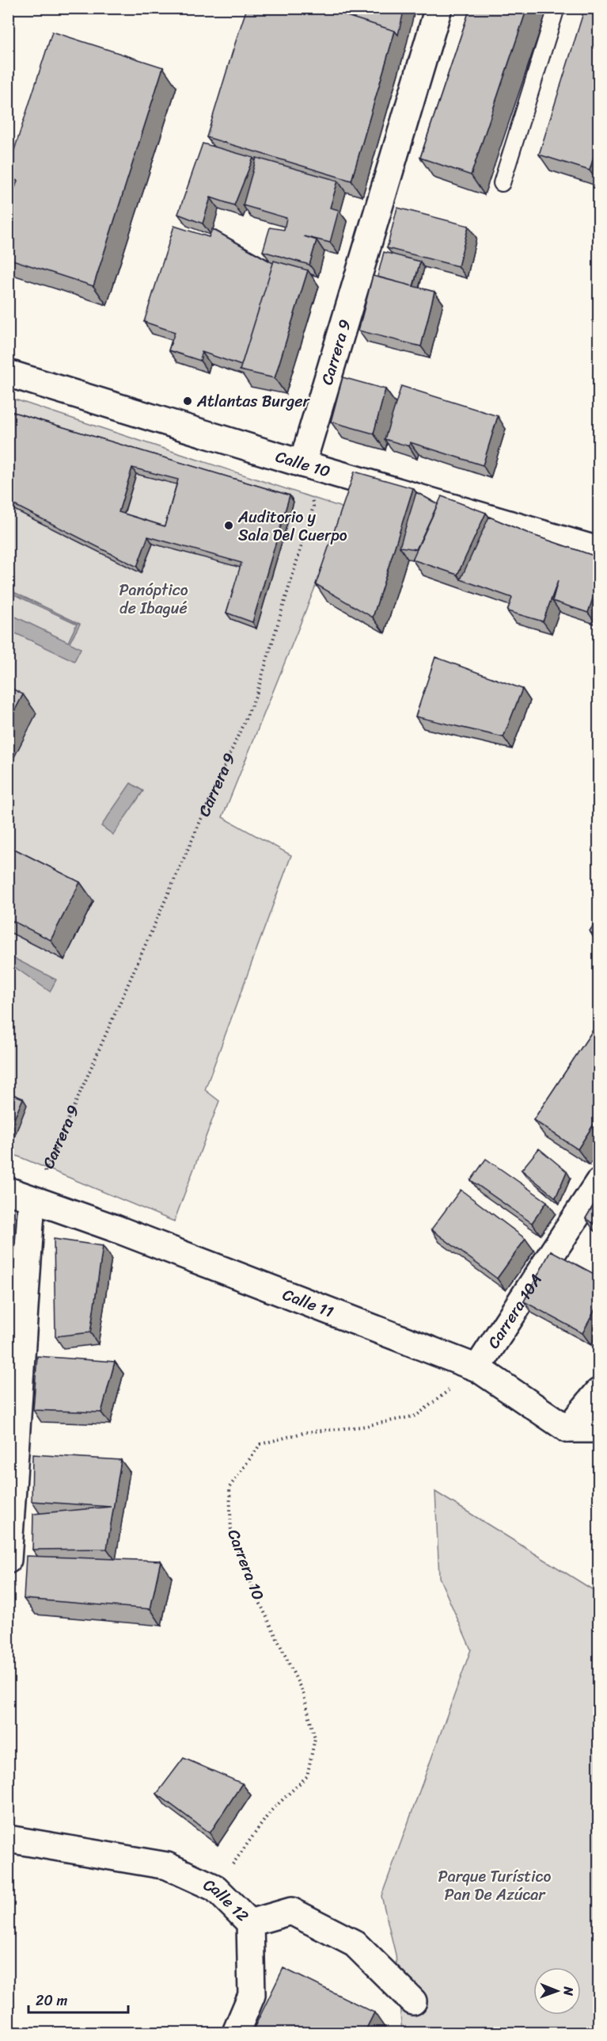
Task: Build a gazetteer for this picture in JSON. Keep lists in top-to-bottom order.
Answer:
{
  "streets": {
    "street": [
      "Carrera 9",
      "Calle 10",
      "Calle 11",
      "Carrera 10A",
      "Calle 12"
    ],
    "path": ["Carrera 10"]
  },
  "crossings": [
    ["Carrera 9", "Calle 10"],
    ["Carrera 9", "Calle 11"],
    ["Calle 11", "Carrera 10A"],
    ["Calle 11", "Carrera 10"],
    ["Carrera 10A", "Carrera 10"],
    ["Carrera 10", "Calle 12"]
  ],
  "parks": ["Panóptico de Ibagué", "Parque Turístico Pan De Azúcar"],
  "places": ["Atlantas Burger", "Auditorio y Sala Del Cuerpo"],
  "scale_bar": "20 m",
  "north": "right"
}
